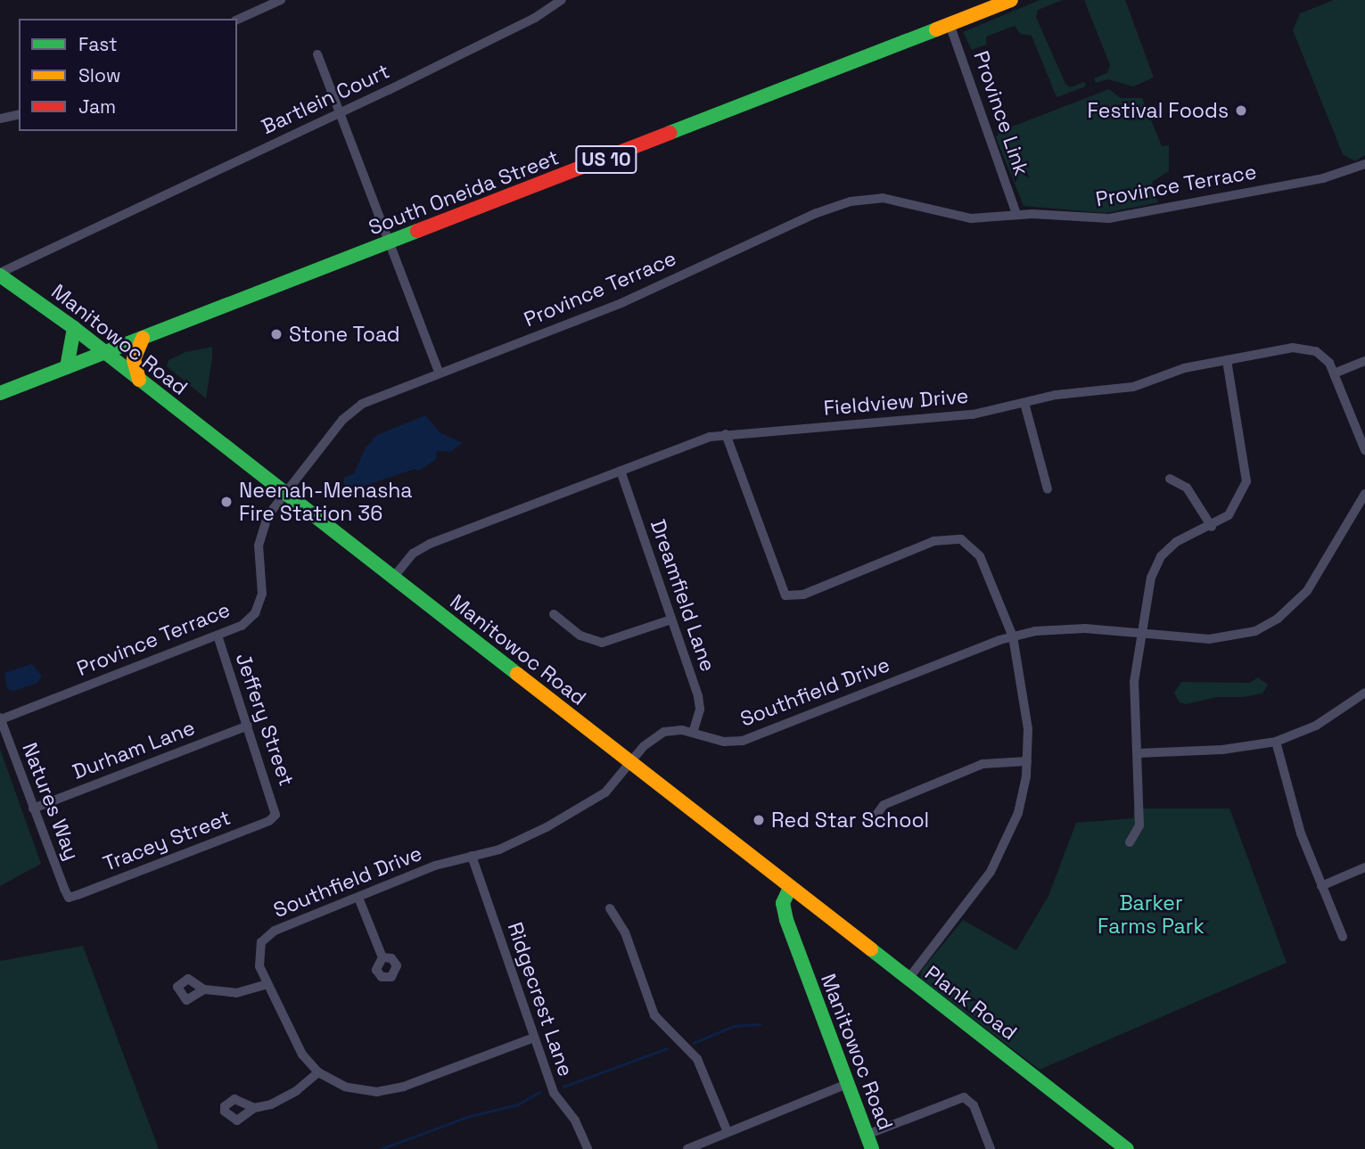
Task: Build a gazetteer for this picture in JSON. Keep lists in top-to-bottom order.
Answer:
{
  "streets": {
    "main road": [
      "US 10",
      "South Oneida Street",
      "Manitowoc Road",
      "Plank Road"
    ],
    "street": [
      "Bartlein Court",
      "Province Link",
      "Province Terrace",
      "Fieldview Drive",
      "Dreamfield Lane",
      "Southfield Drive",
      "Jeffery Street",
      "Durham Lane",
      "Natures Way",
      "Tracey Street",
      "Ridgecrest Lane"
    ]
  },
  "crossings": [
    ["Bartlein Court", "Manitowoc Road"],
    ["Province Link", "Province Terrace"],
    ["Province Link", "South Oneida Street"],
    ["Province Terrace", "Manitowoc Road"],
    ["Province Terrace", "Jeffery Street"],
    ["Province Terrace", "Natures Way"],
    ["South Oneida Street", "Manitowoc Road"],
    ["Manitowoc Road", "Fieldview Drive"],
    ["Manitowoc Road", "Southfield Drive"],
    ["Manitowoc Road", "Plank Road"],
    ["Fieldview Drive", "Dreamfield Lane"],
    ["Dreamfield Lane", "Southfield Drive"],
    ["Southfield Drive", "Ridgecrest Lane"],
    ["Jeffery Street", "Durham Lane"],
    ["Jeffery Street", "Tracey Street"],
    ["Durham Lane", "Natures Way"],
    ["Natures Way", "Tracey Street"]
  ],
  "parks": ["Barker Farms Park"],
  "places": [
    "Festival Foods",
    "Stone Toad",
    "Neenah-Menasha Fire Station 36",
    "Red Star School"
  ],
  "legend": ["Fast", "Slow", "Jam"]
}
